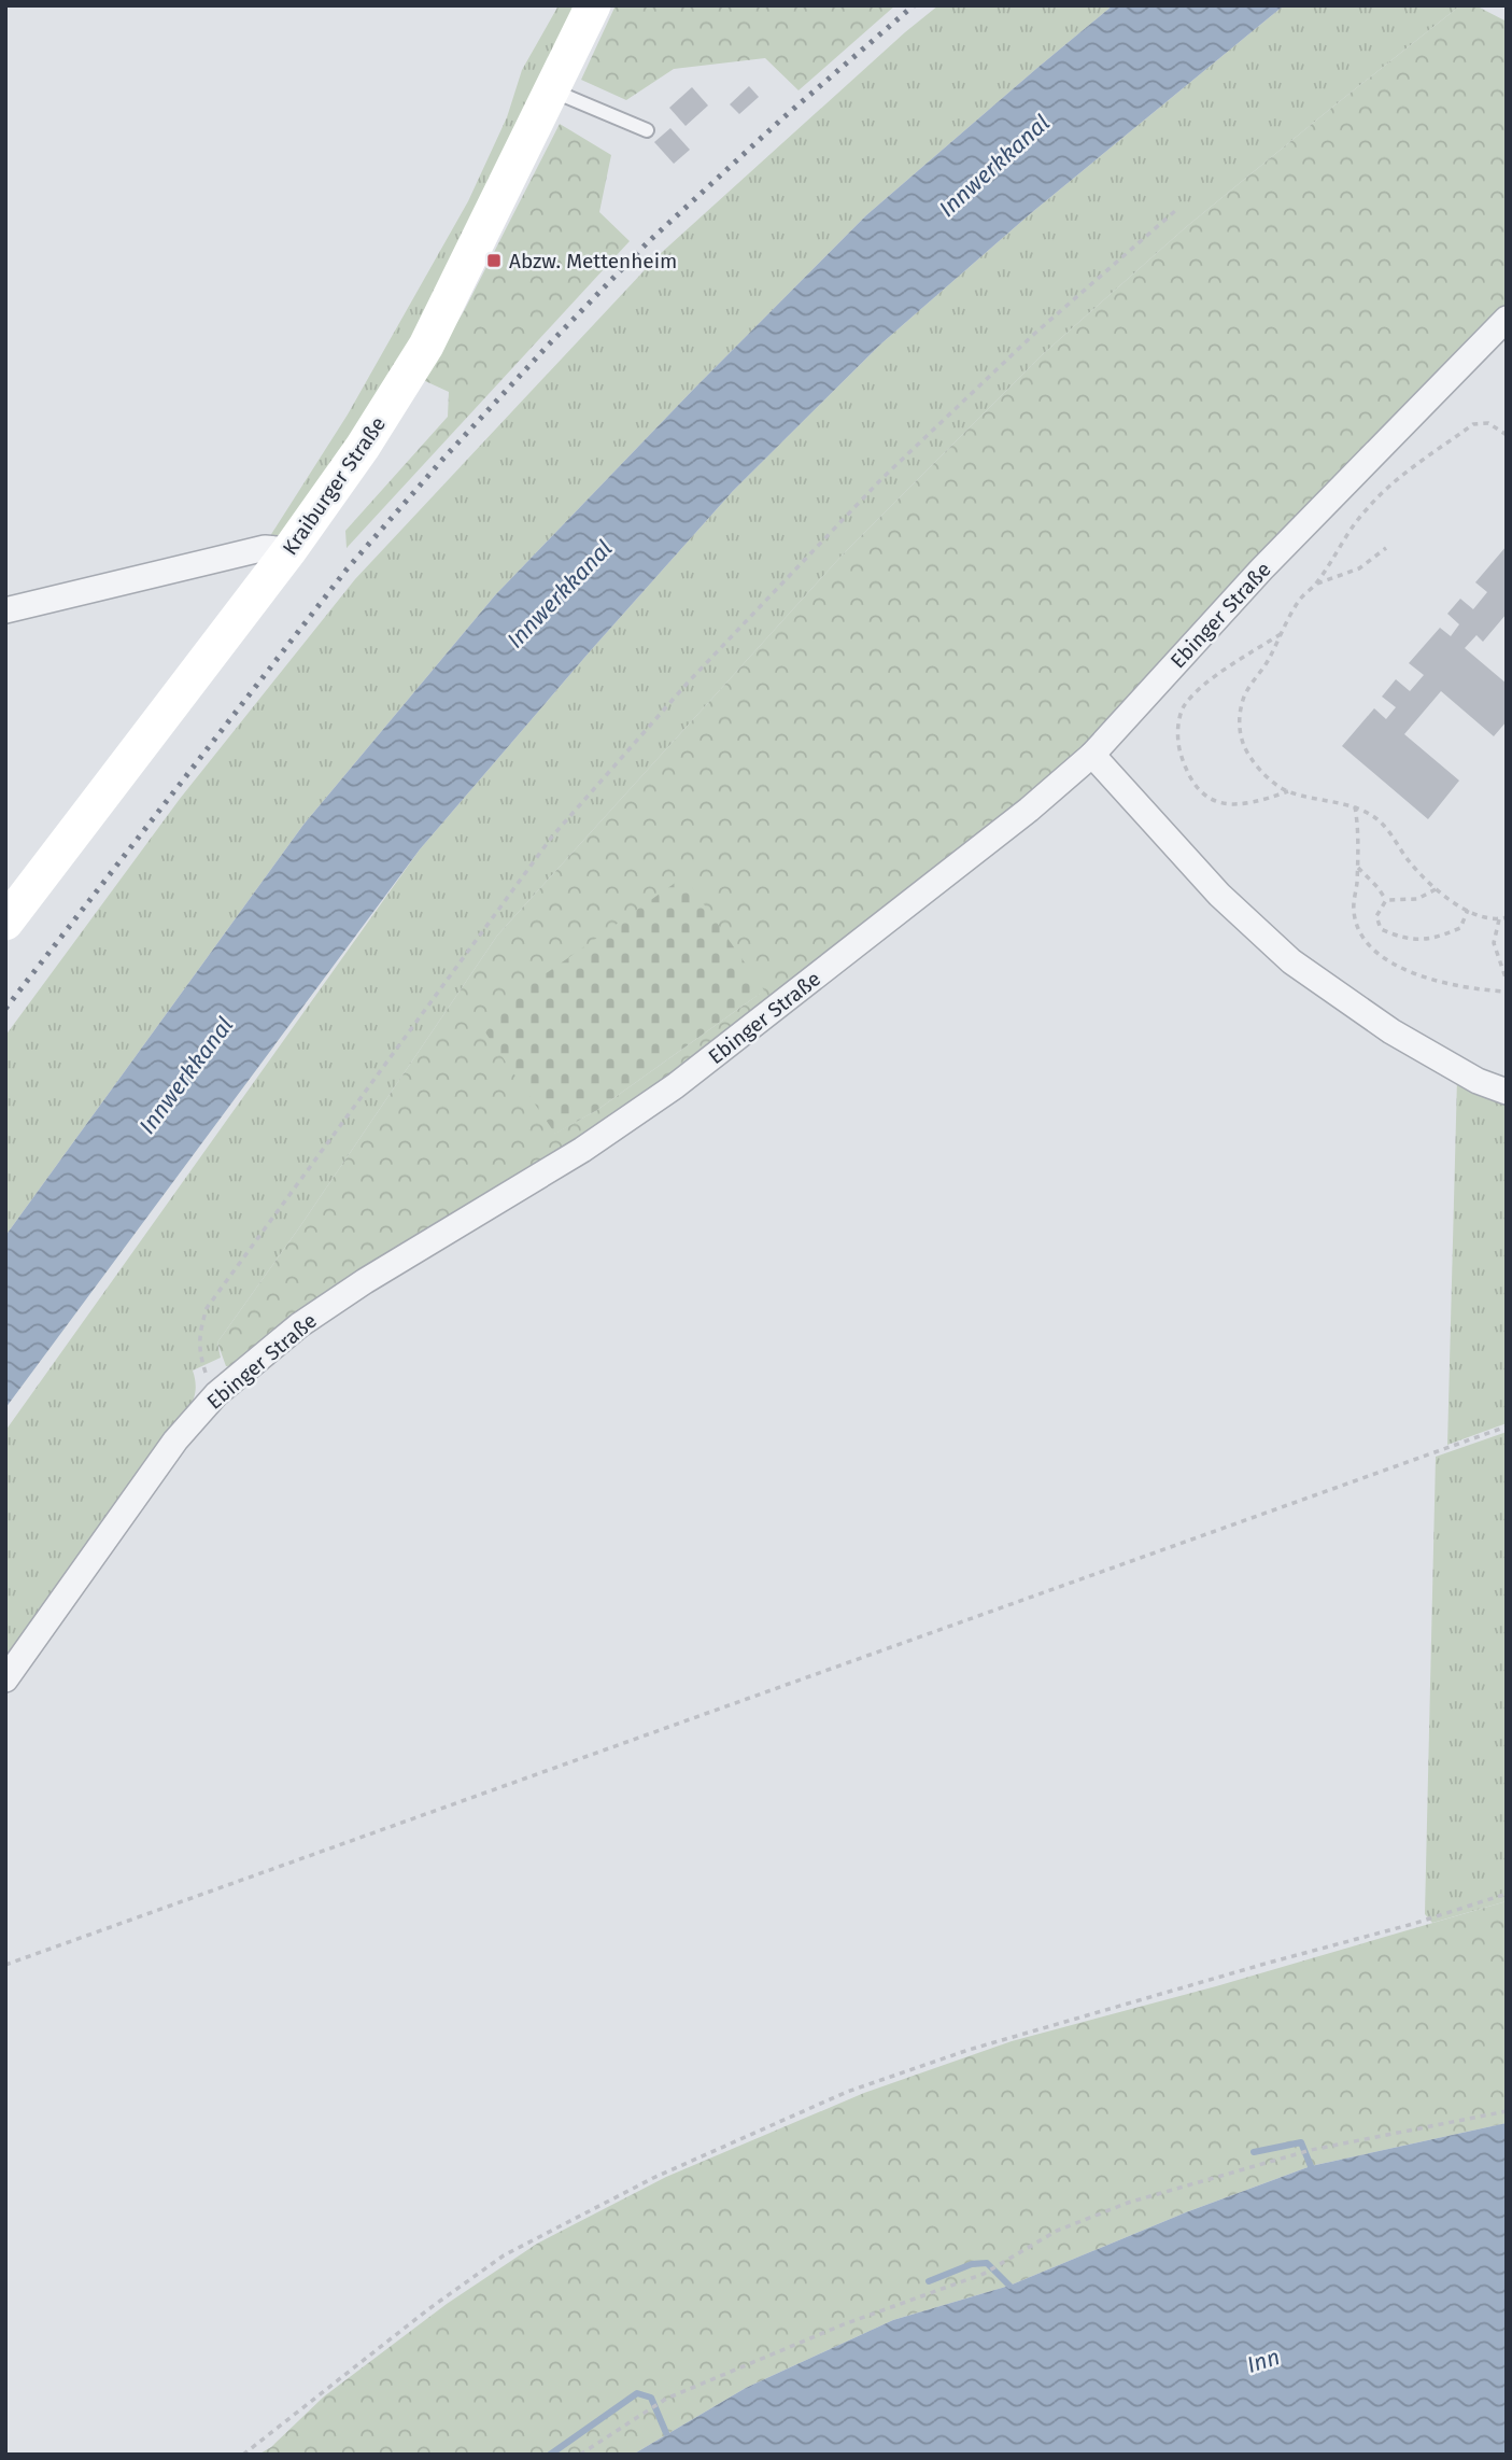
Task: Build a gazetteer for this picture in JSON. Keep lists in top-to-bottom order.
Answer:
{
  "streets": {
    "main road": ["Kraiburger Straße"],
    "street": ["Ebinger Straße"]
  },
  "water": ["Innwerkkanal", "Inn"],
  "places": {
    "transit": ["Abzw. Mettenheim"]
  }
}
